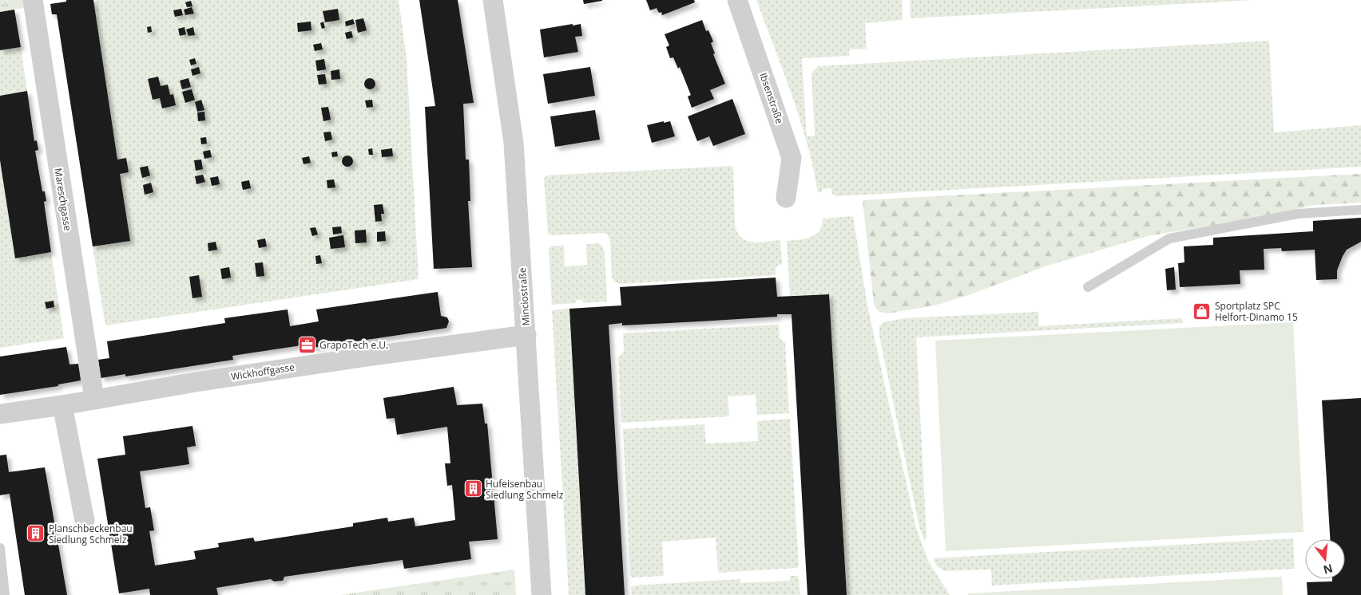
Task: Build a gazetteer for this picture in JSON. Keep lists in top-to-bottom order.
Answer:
{
  "streets": {
    "street": [
      "Ibsenstraße",
      "Mareschgasse",
      "Minciostraße",
      "Wickhoffgasse"
    ]
  },
  "crossings": [
    ["Mareschgasse", "Wickhoffgasse"],
    ["Minciostraße", "Wickhoffgasse"]
  ],
  "places": {
    "shop": ["Sportplatz SPC Helfort-Dinamo 15"],
    "office": ["GrapoTech e.U."],
    "building": ["Hufeisenbau Siedlung Schmelz", "Planschbeckenbau Siedlung Schmelz"]
  },
  "north": "bottom"
}
